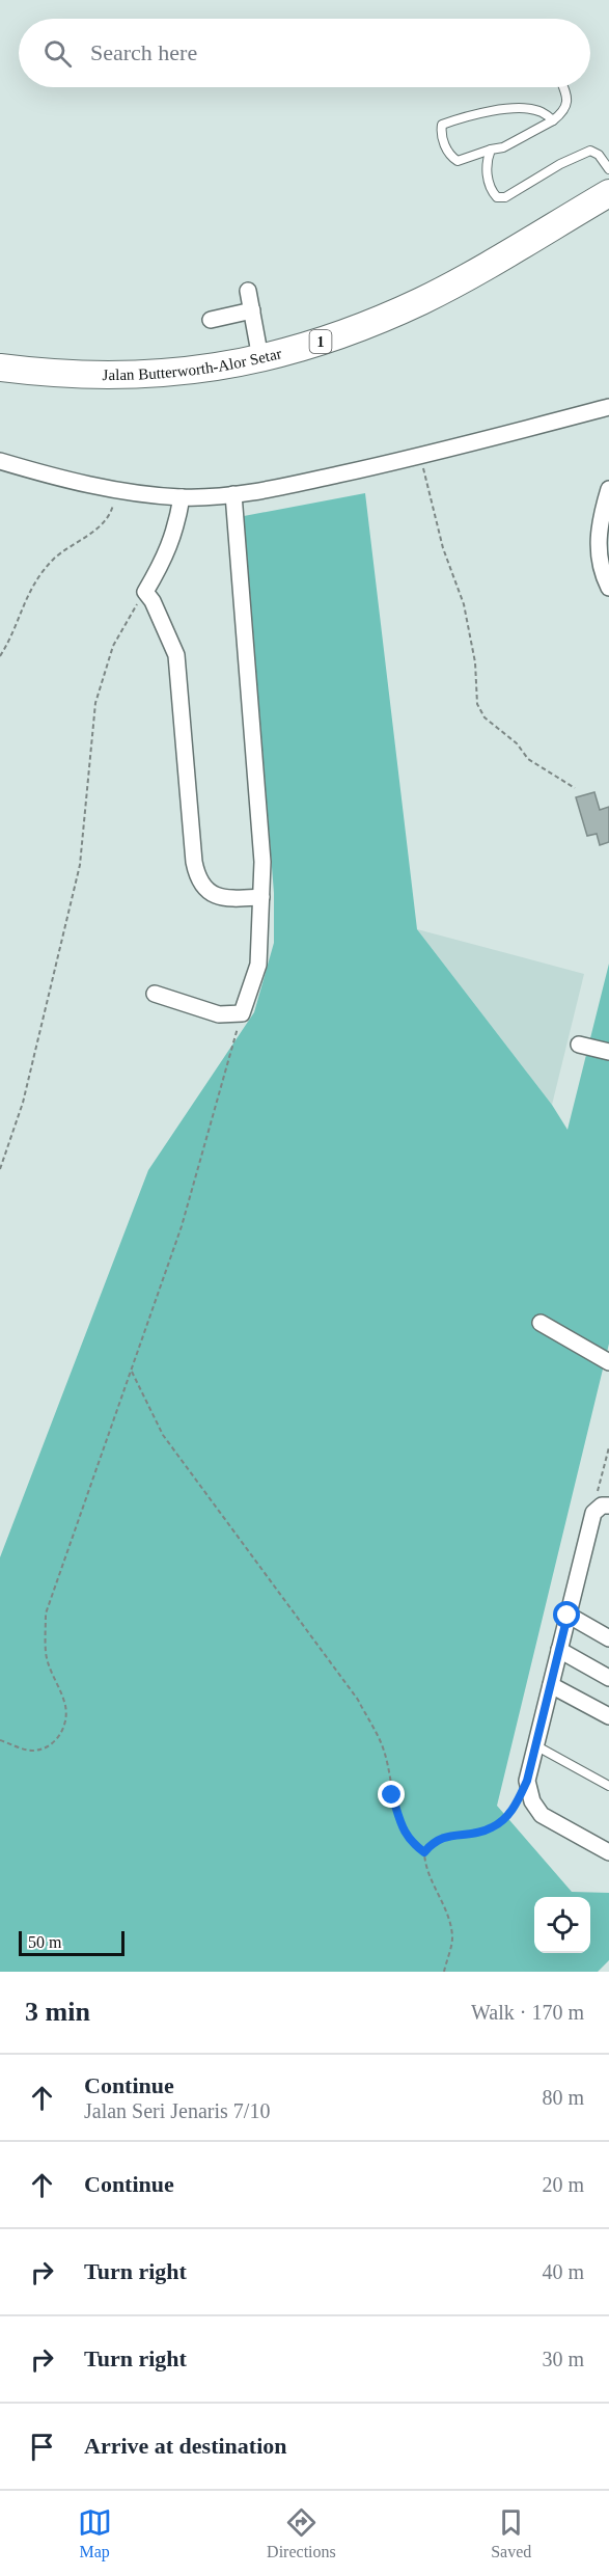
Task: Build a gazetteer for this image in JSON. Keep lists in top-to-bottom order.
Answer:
{
  "streets": {
    "main road": ["1", "Jalan Butterworth-Alor Setar"]
  },
  "scale_bar": "50 m",
  "page": {
    "search": "Search here",
    "scale": "50 m",
    "heading": ["3 min", "Walk · 170 m"],
    "list": [
      ["Continue", "Jalan Seri Jenaris 7/10", "80 m"],
      ["Continue", "20 m"],
      ["Turn right", "40 m"],
      ["Turn right", "30 m"],
      "Arrive at destination"
    ],
    "nav": ["Map", "Directions", "Saved"]
  }
}
